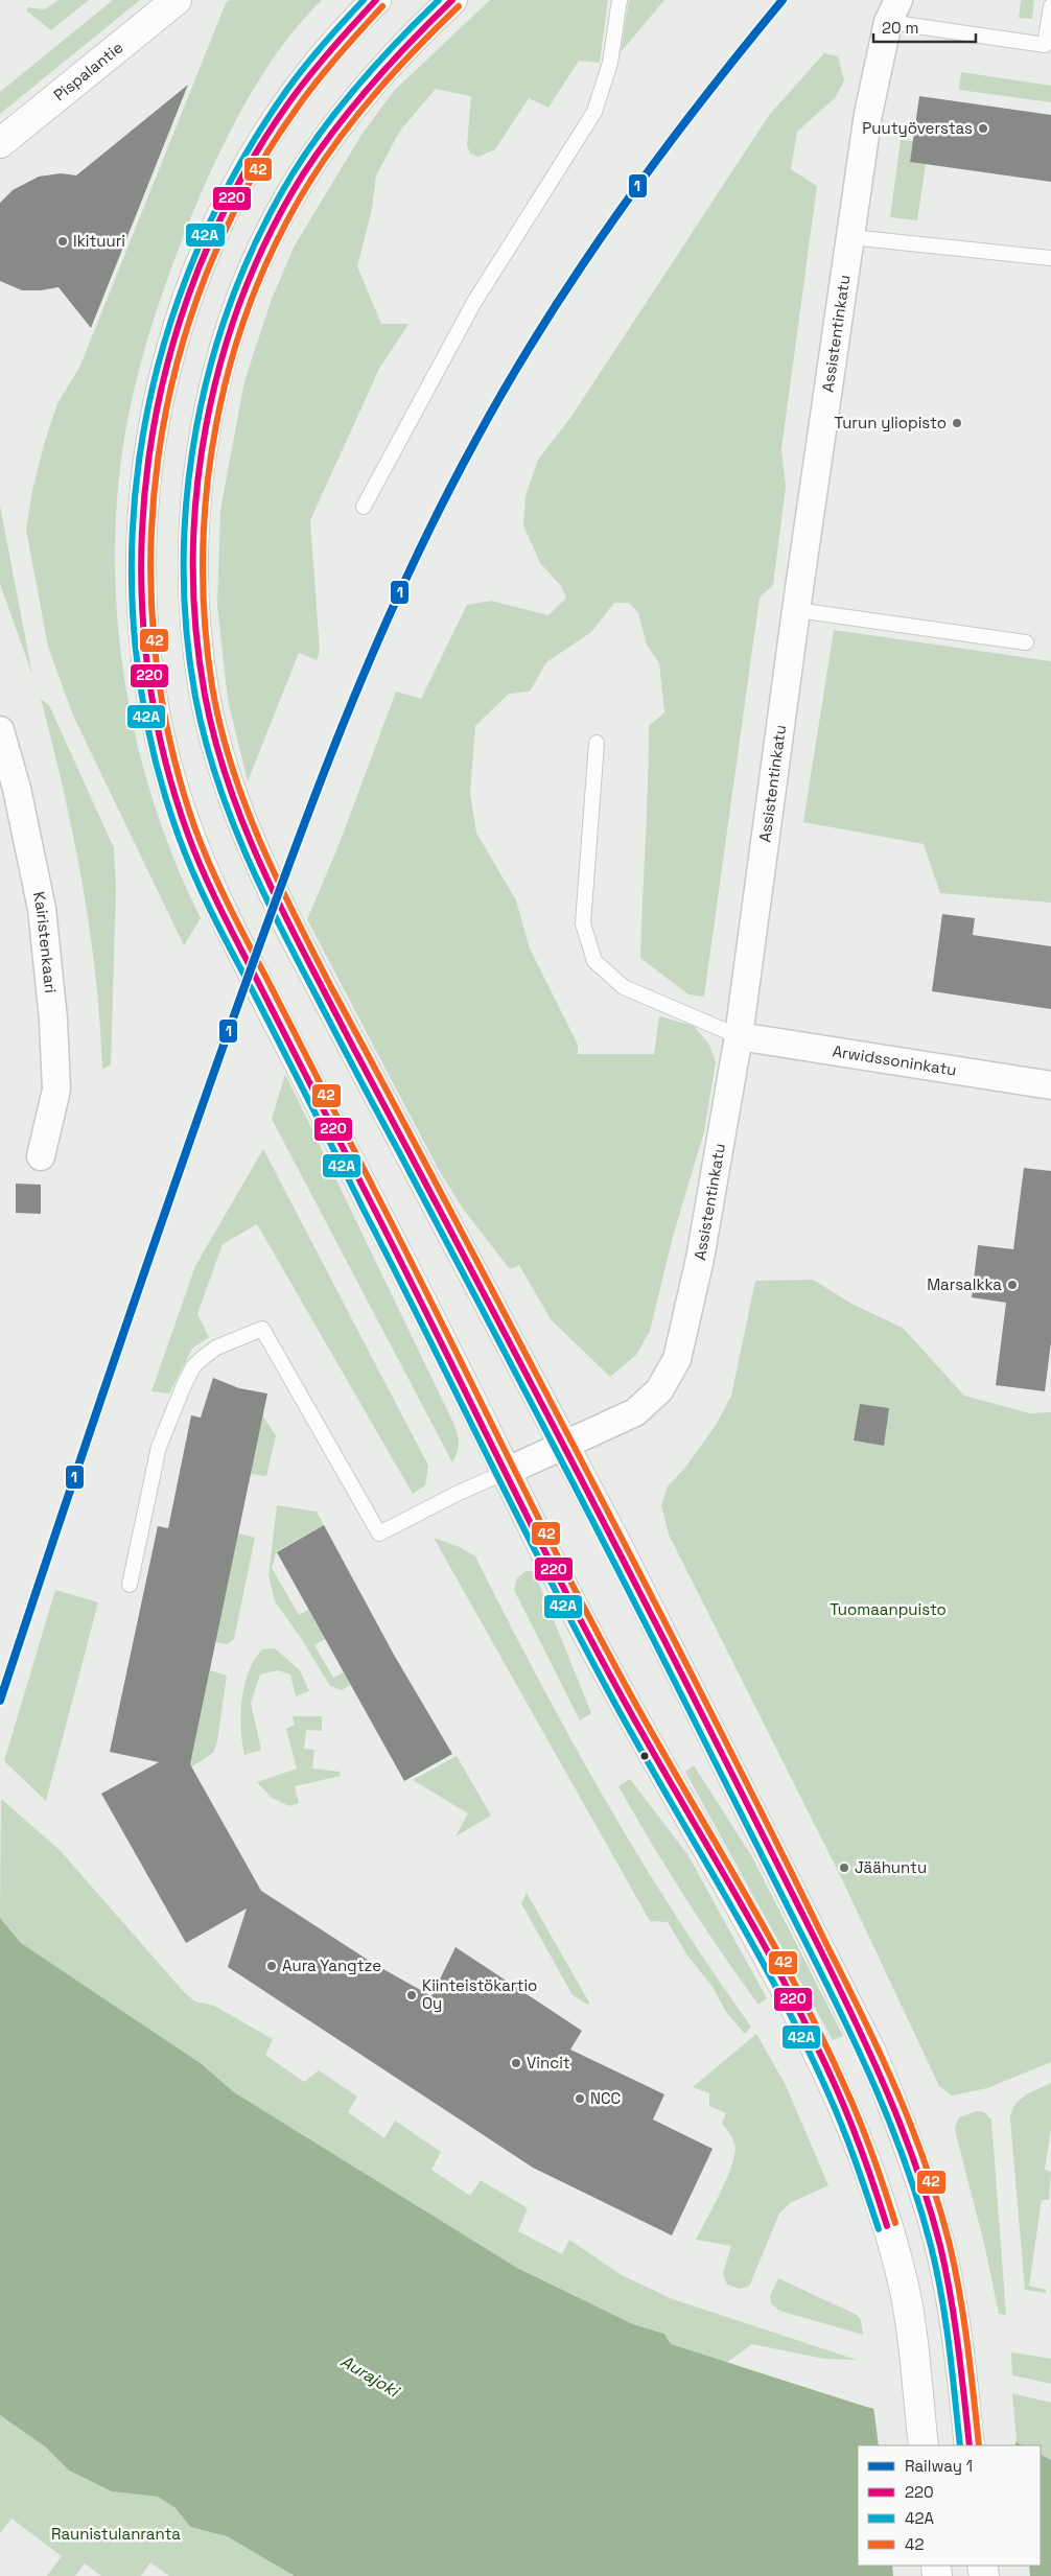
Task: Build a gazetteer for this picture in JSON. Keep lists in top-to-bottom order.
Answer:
{
  "streets": {
    "main road": ["Pispalantie"],
    "street": ["Assistentinkatu", "Kairistenkaari", "Arwidssoninkatu"]
  },
  "crossings": [
    ["Assistentinkatu", "Arwidssoninkatu"]
  ],
  "water": ["Aurajoki"],
  "parks": ["Tuomaanpuisto", "Raunistulanranta"],
  "places": [
    "Puutyöverstas",
    "Ikituuri",
    "Turun yliopisto",
    "Marsalkka",
    "Jäähuntu",
    "Aura Yangtze",
    "Kiinteistökartio Oy",
    "Vincit",
    "NCC"
  ],
  "lines": [
    "rail line 1",
    "transit line 220",
    "transit line 42A",
    "transit line 42"
  ],
  "legend": [
    "Railway 1",
    "220",
    "42A",
    "42"
  ],
  "scale_bar": "20 m"
}
